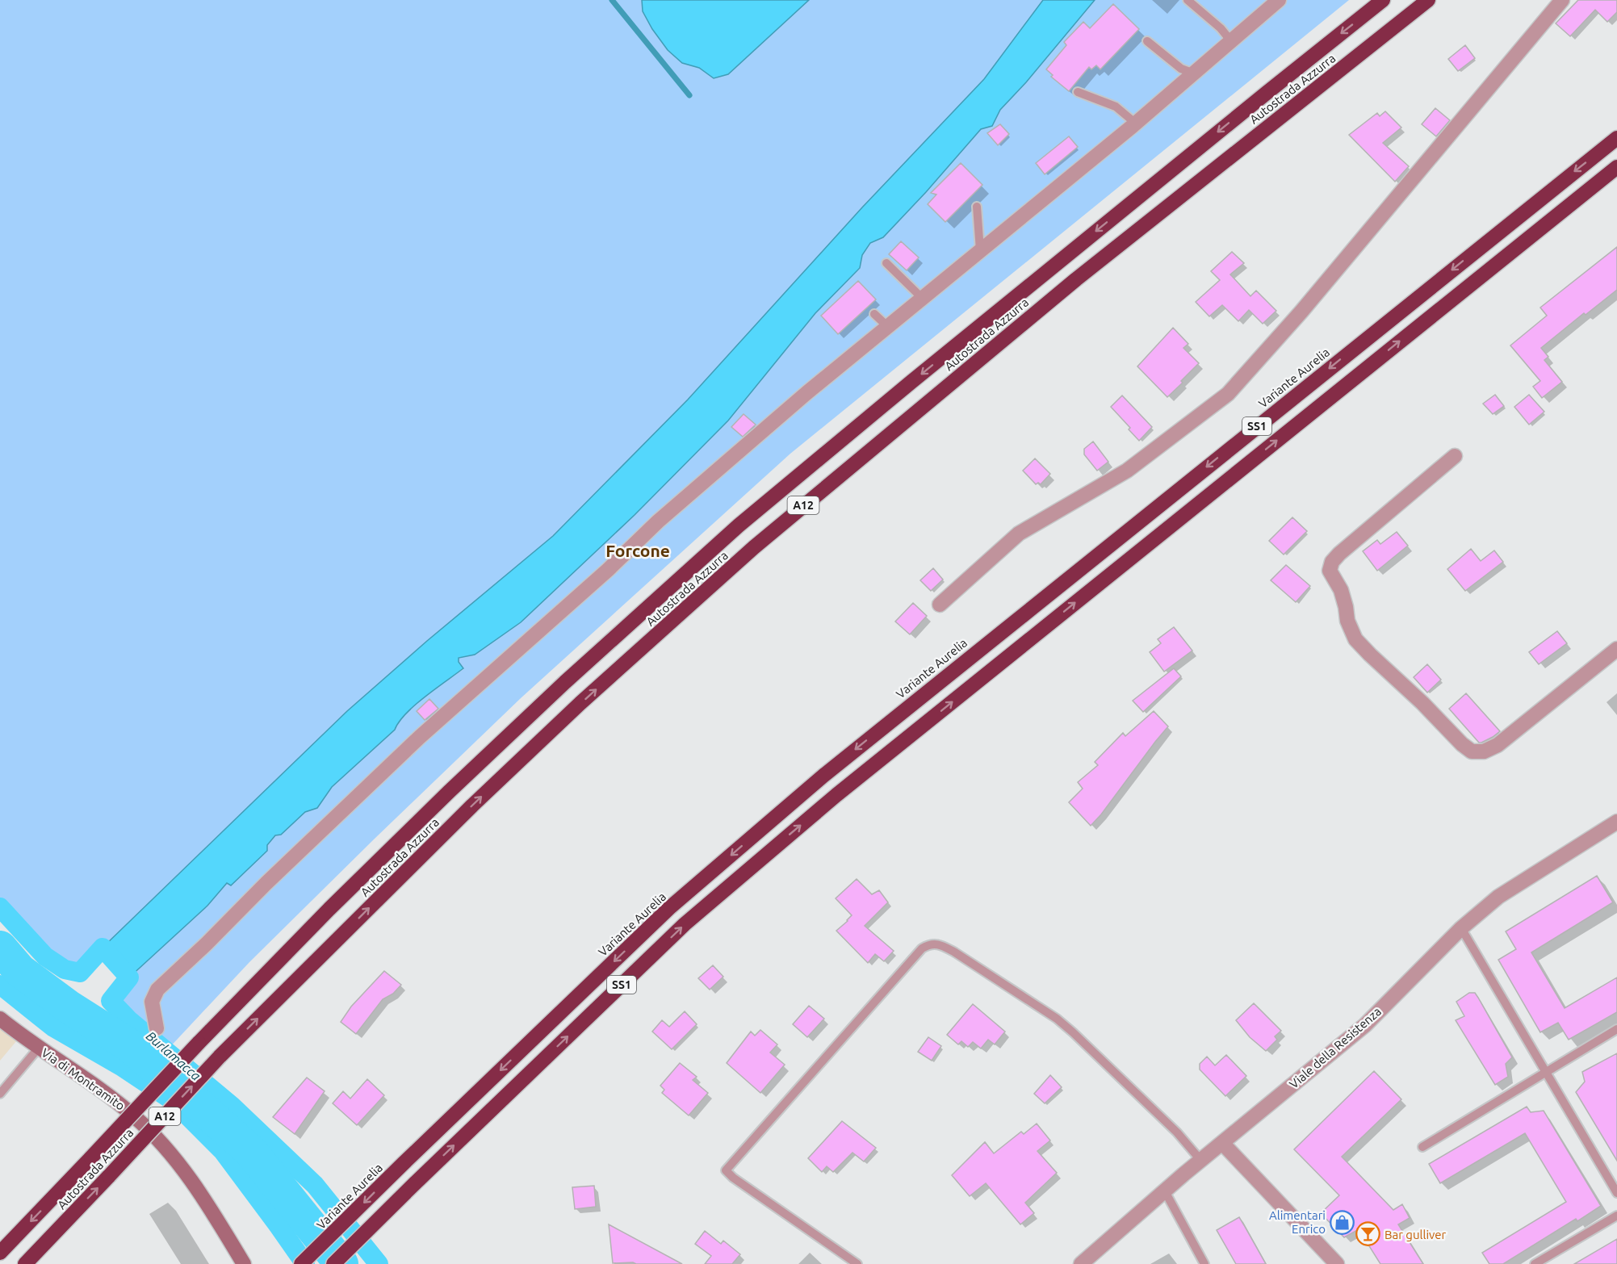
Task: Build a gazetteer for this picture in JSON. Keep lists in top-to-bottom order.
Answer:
{
  "streets": {
    "highway": [
      "Autostrada Azzurra",
      "Variante Aurelia",
      "SS1",
      "A12"
    ],
    "main road": ["Via di Montramito"],
    "street": ["Viale della Resistenza"]
  },
  "districts": ["Forcone"],
  "water": ["Burlamacca"],
  "places": {
    "shop": ["Alimentari Enrico"],
    "bar": ["Bar gulliver"]
  }
}
